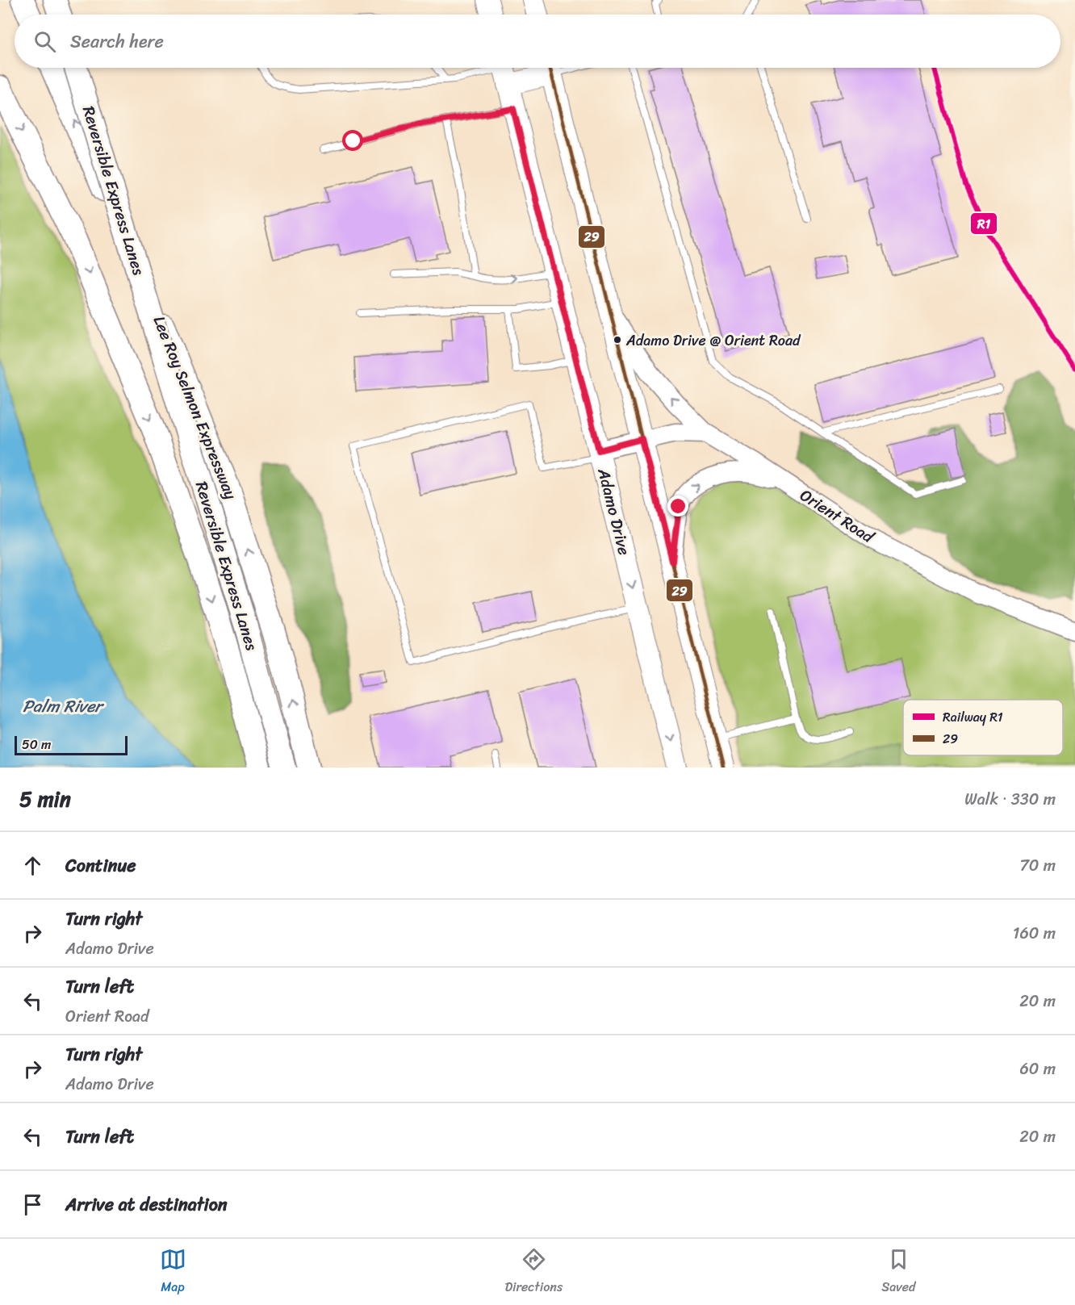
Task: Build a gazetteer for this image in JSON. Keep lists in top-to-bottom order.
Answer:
{
  "streets": {
    "highway": ["Reversible Express Lanes", "Lee Roy Selmon Expressway"],
    "main road": ["Adamo Drive"],
    "street": ["Orient Road"]
  },
  "water": ["Palm River"],
  "places": ["Adamo Drive @ Orient Road"],
  "lines": ["rail line R1", "transit line 29"],
  "legend": ["Railway R1", "29"],
  "scale_bar": "50 m",
  "page": {
    "search": "Search here",
    "scale": "50 m",
    "heading": ["5 min", "Walk · 330 m"],
    "list": [
      ["Continue", "70 m"],
      ["Turn right", "Adamo Drive", "160 m"],
      ["Turn left", "Orient Road", "20 m"],
      ["Turn right", "Adamo Drive", "60 m"],
      ["Turn left", "20 m"],
      "Arrive at destination"
    ],
    "nav": ["Map", "Directions", "Saved"]
  }
}
